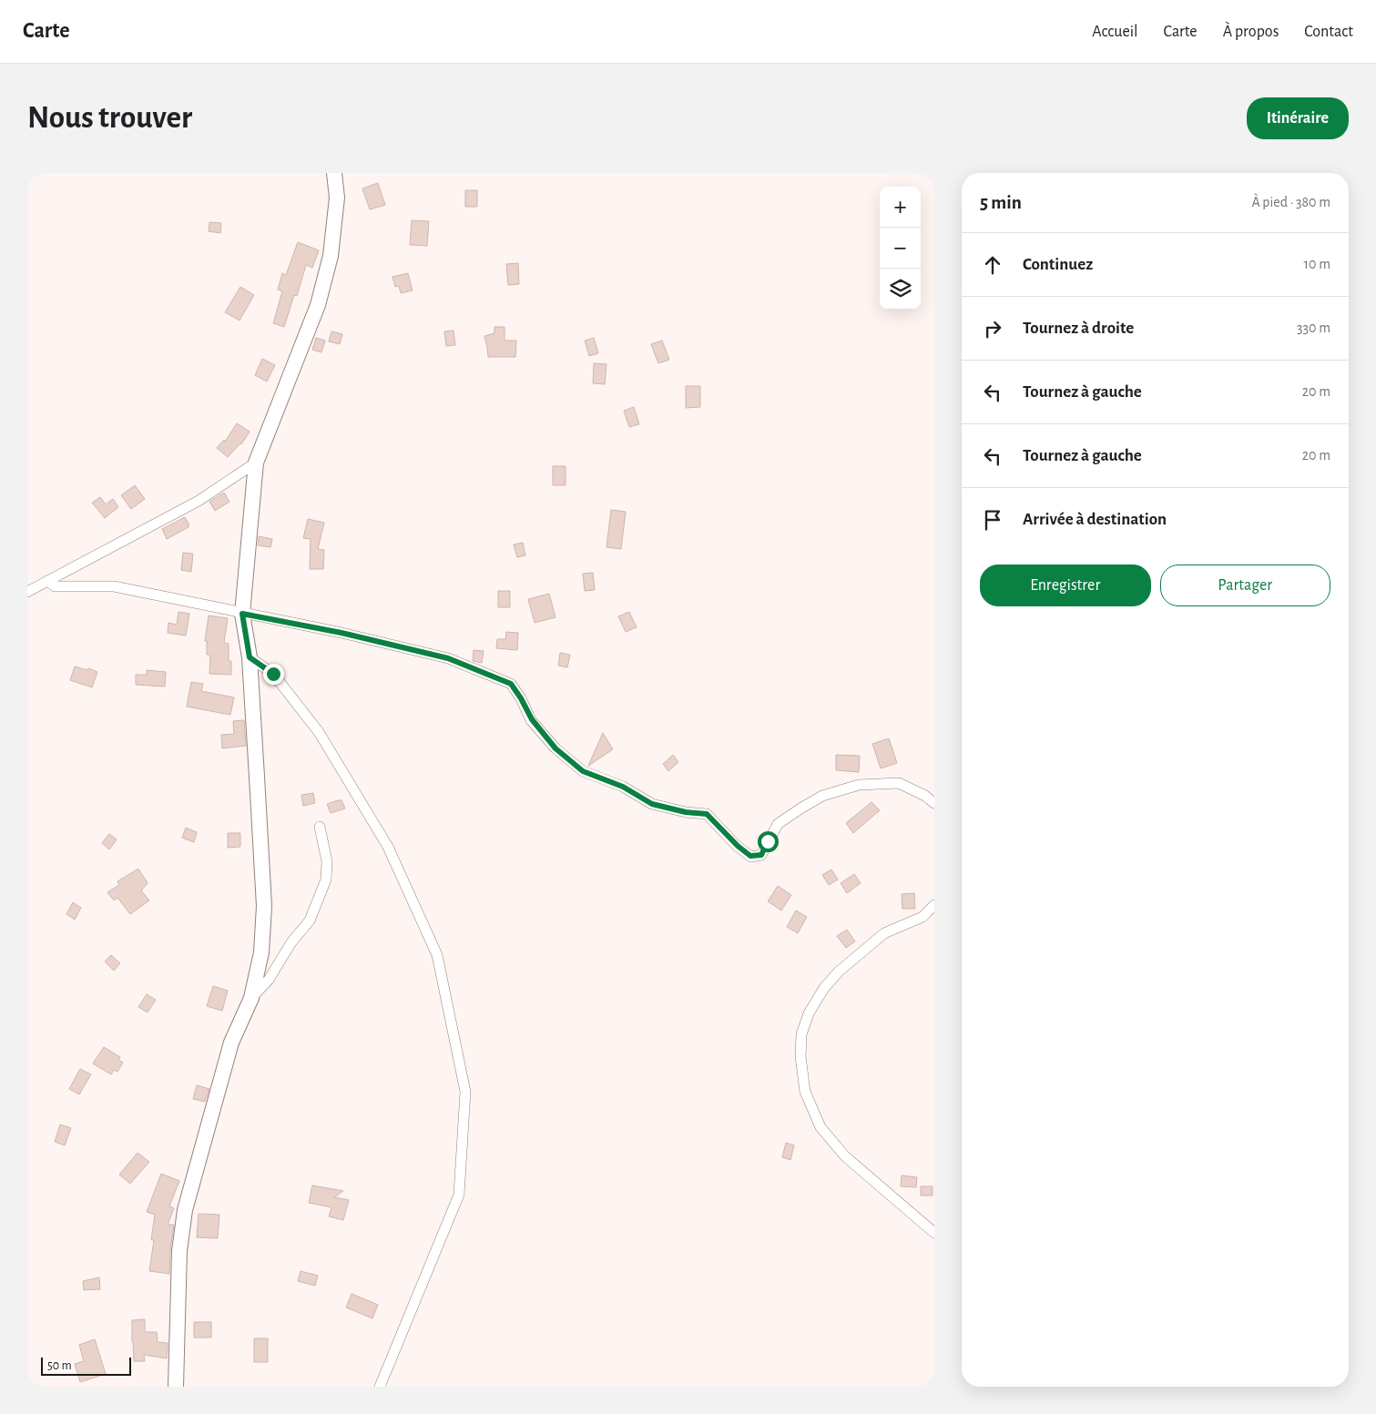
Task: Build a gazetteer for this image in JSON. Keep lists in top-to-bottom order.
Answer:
{
  "scale_bar": "50 m",
  "page": {
    "header": "Carte",
    "nav": [
      "Accueil",
      "Carte",
      "À propos",
      "Contact"
    ],
    "buttons": [
      "Itinéraire",
      ["Enregistrer", "Partager"]
    ],
    "title": "Nous trouver",
    "heading": ["5 min", "À pied · 380 m"],
    "map_buttons": ["+", "−"],
    "list": [
      ["Continuez", "10 m"],
      ["Tournez à droite", "330 m"],
      ["Tournez à gauche", "20 m"],
      ["Tournez à gauche", "20 m"],
      "Arrivée à destination"
    ],
    "scale": "50 m"
  }
}
